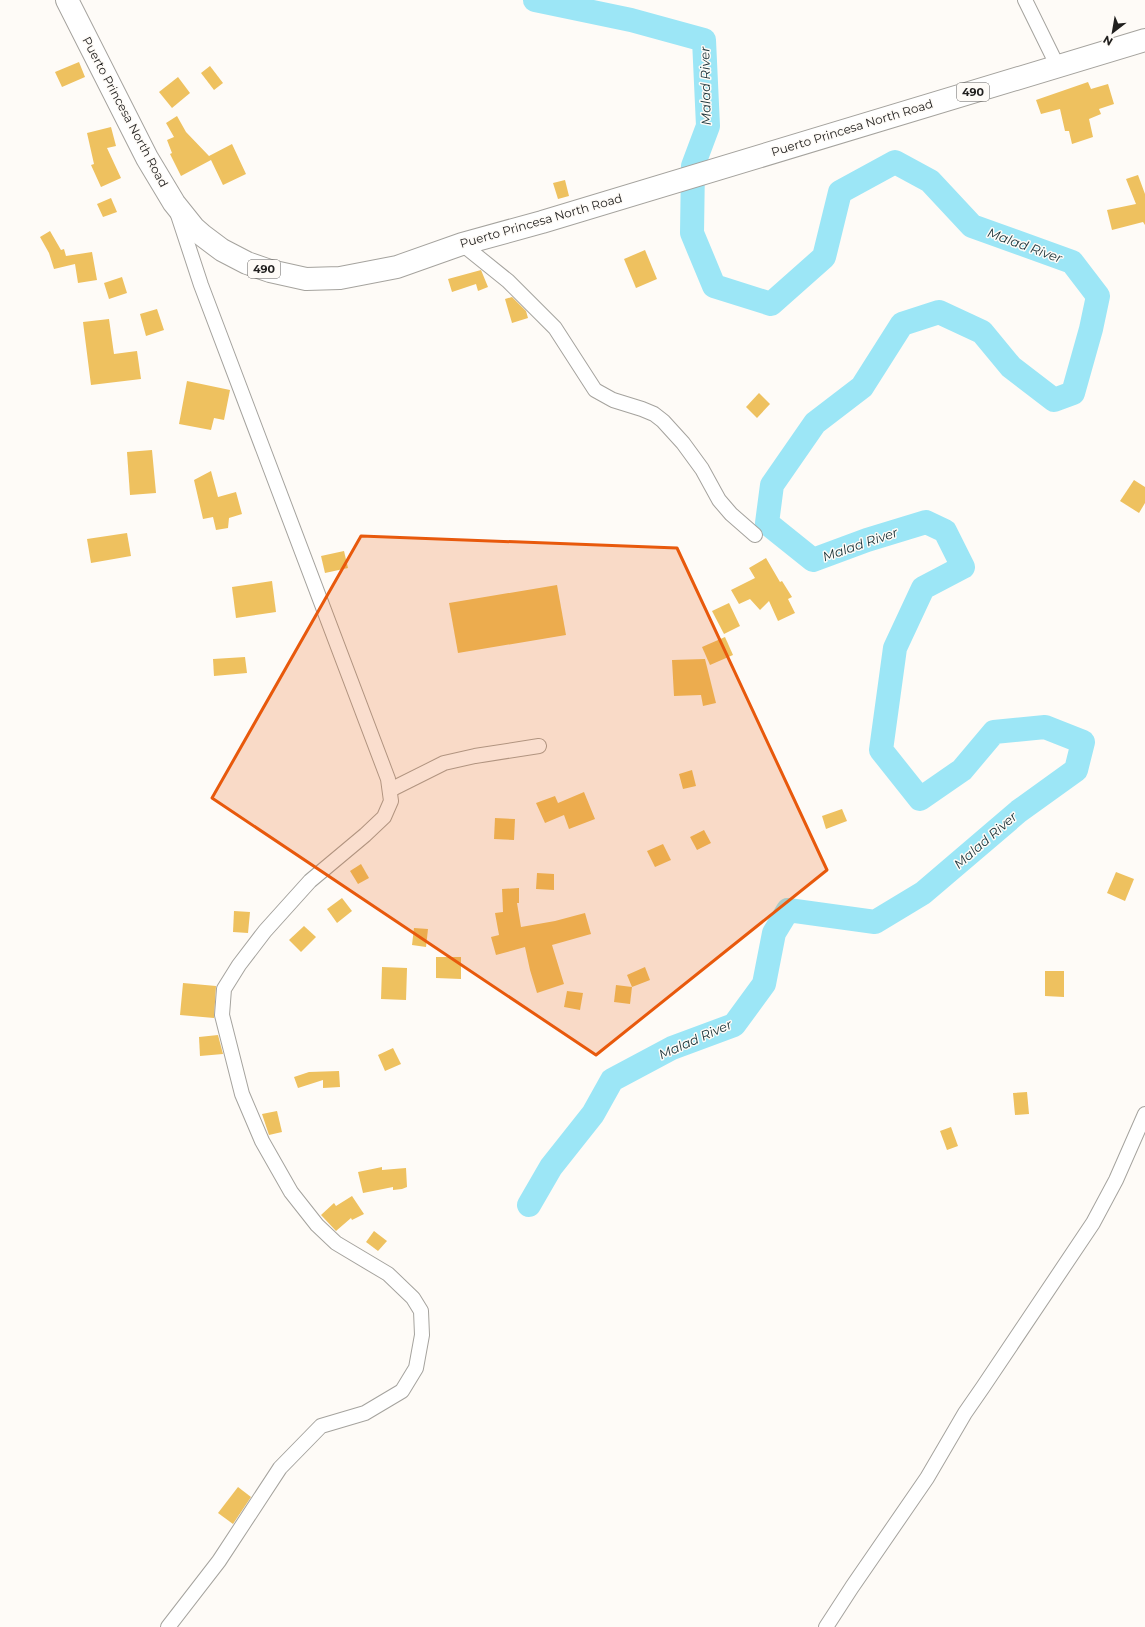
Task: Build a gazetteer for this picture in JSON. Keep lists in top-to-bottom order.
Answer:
{
  "streets": {
    "main road": ["490", "Puerto Princesa North Road"]
  },
  "water": ["Malad River"],
  "north": "bottom left"
}
